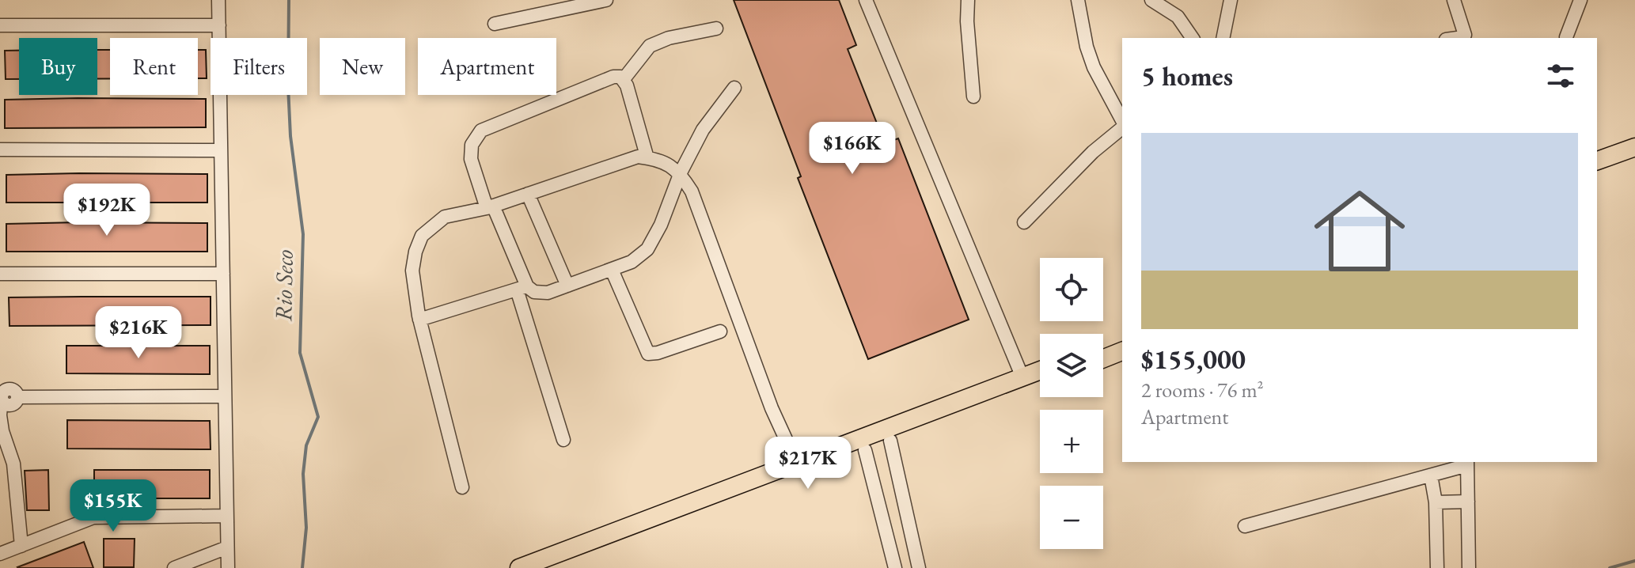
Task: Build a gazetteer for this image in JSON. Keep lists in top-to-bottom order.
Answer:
{
  "water": ["Rio Seco"],
  "page": {
    "chip": [
      "Buy",
      "Rent",
      "Filters",
      "New",
      "Apartment"
    ],
    "heading": "5 homes",
    "list": [
      {
        "name": "$155,000",
        "note": "2 rooms · 76 m² · Apartment"
      }
    ],
    "price": [
      "$166K",
      "$192K",
      "$216K",
      "$217K",
      "$155K"
    ],
    "map_buttons": ["+", "−"]
  }
}
